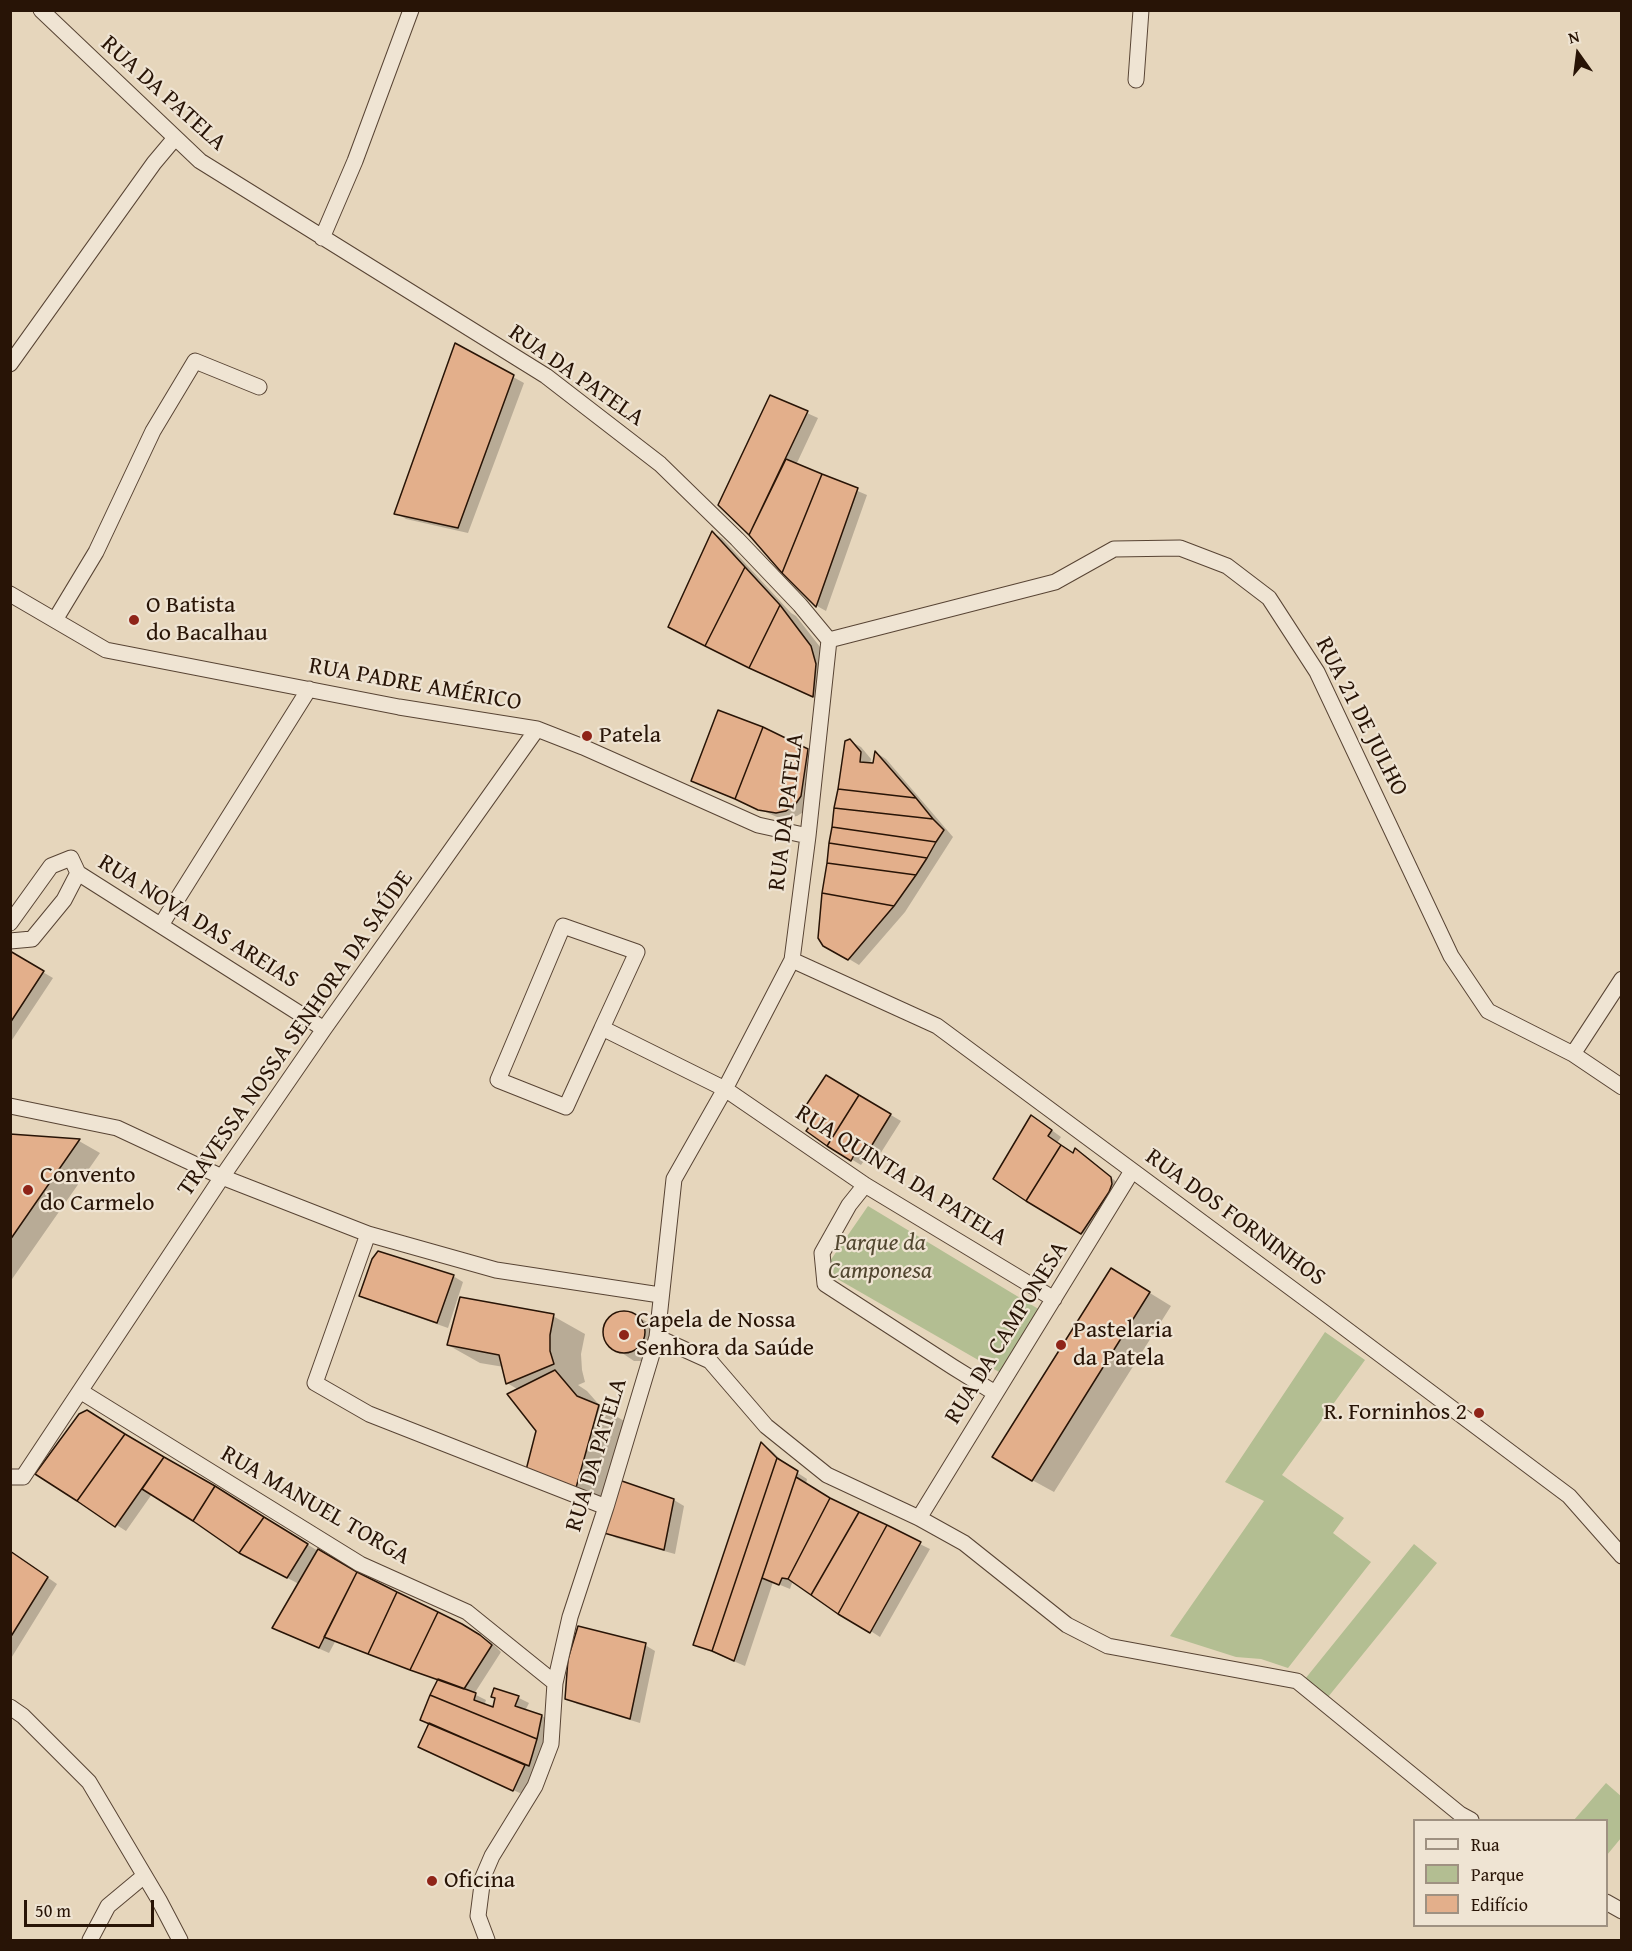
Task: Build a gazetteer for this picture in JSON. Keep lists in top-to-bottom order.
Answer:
{
  "streets": {
    "street": [
      "RUA DA PATELA",
      "RUA PADRE AMÉRICO",
      "RUA 21 DE JULHO",
      "RUA NOVA DAS AREIAS",
      "TRAVESSA NOSSA SENHORA DA SAÚDE",
      "RUA QUINTA DA PATELA",
      "RUA DOS FORNINHOS",
      "RUA DA CAMPONESA",
      "RUA MANUEL TORGA"
    ]
  },
  "crossings": [
    ["RUA DA PATELA", "RUA PADRE AMÉRICO"],
    ["RUA DA PATELA", "RUA 21 DE JULHO"],
    ["RUA DA PATELA", "RUA QUINTA DA PATELA"],
    ["RUA DA PATELA", "RUA DOS FORNINHOS"],
    ["RUA DA PATELA", "RUA MANUEL TORGA"],
    ["RUA PADRE AMÉRICO", "TRAVESSA NOSSA SENHORA DA SAÚDE"],
    ["RUA NOVA DAS AREIAS", "TRAVESSA NOSSA SENHORA DA SAÚDE"],
    ["TRAVESSA NOSSA SENHORA DA SAÚDE", "RUA MANUEL TORGA"],
    ["RUA QUINTA DA PATELA", "RUA DA CAMPONESA"],
    ["RUA DOS FORNINHOS", "RUA DA CAMPONESA"]
  ],
  "parks": ["Parque da Camponesa"],
  "places": [
    "O Batista do Bacalhau",
    "Patela",
    "Convento do Carmelo",
    "Capela de Nossa Senhora da Saúde",
    "Pastelaria da Patela",
    "R. Forninhos 2",
    "Oficina"
  ],
  "legend": ["Rua", "Parque", "Edifício"],
  "scale_bar": "50 m",
  "north": "top"
}
